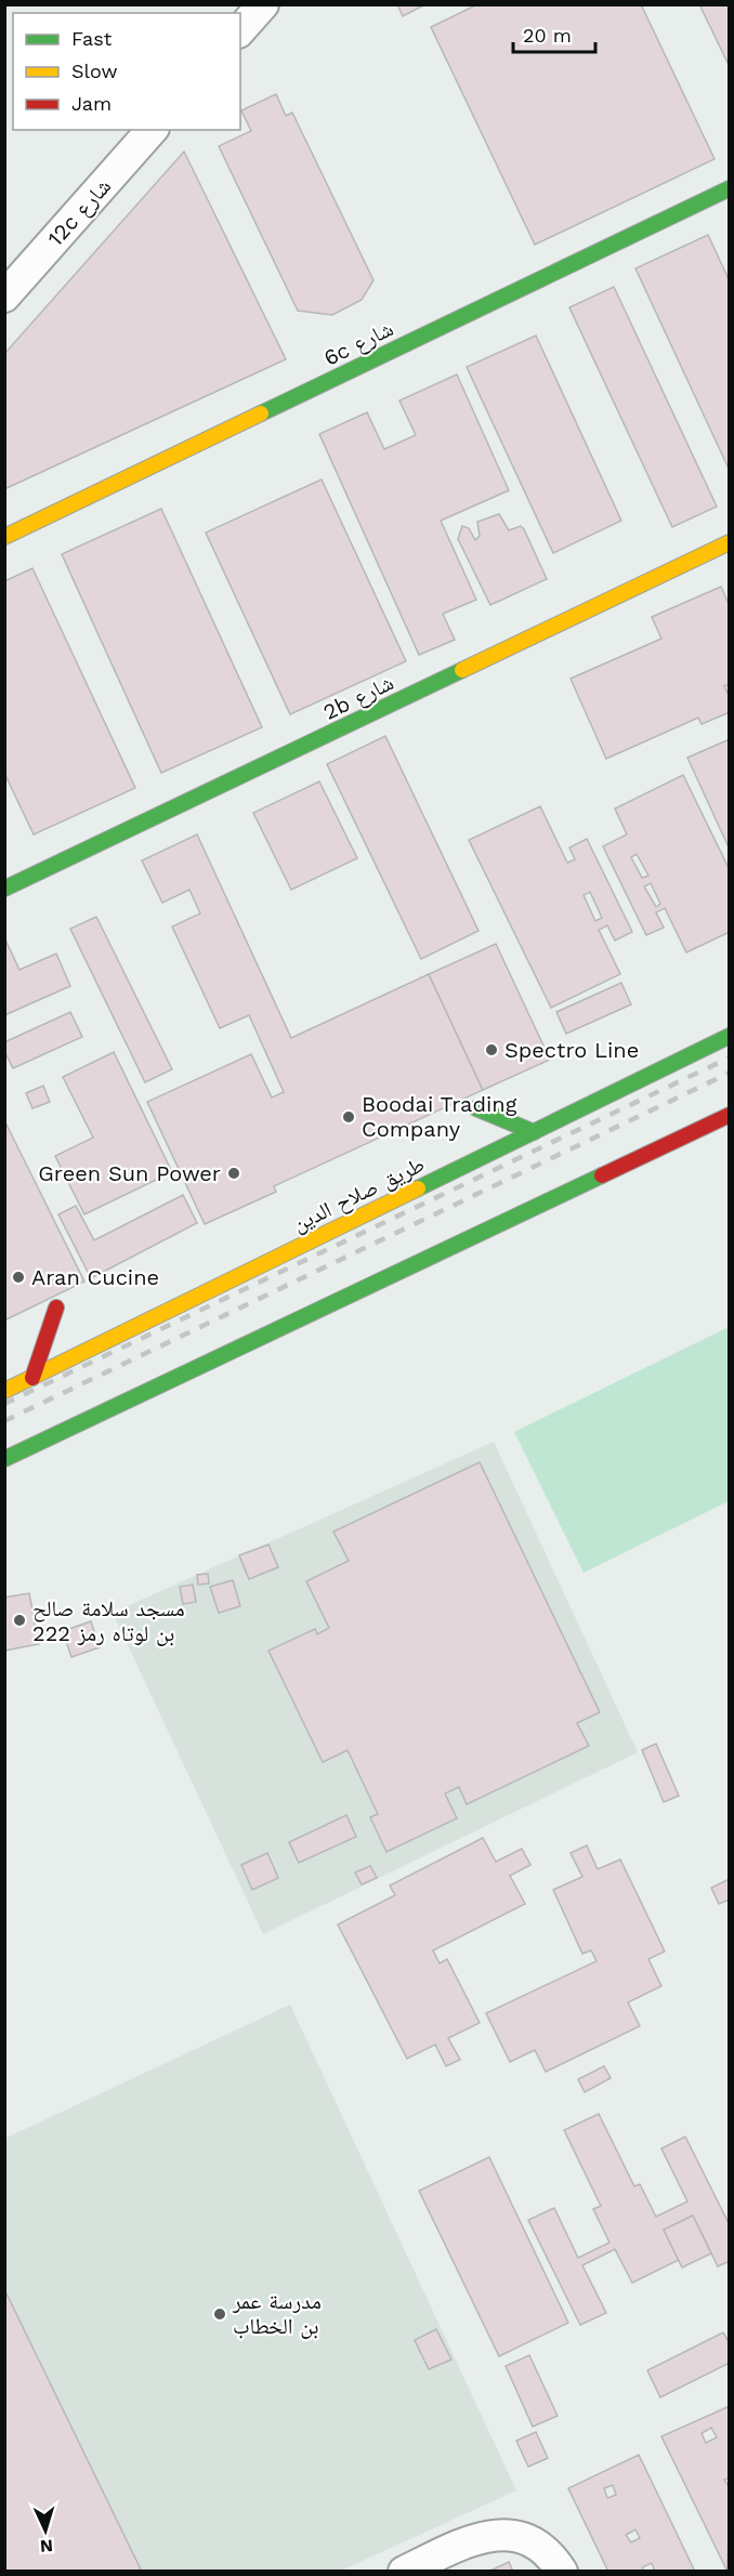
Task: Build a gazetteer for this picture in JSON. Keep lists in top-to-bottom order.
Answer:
{
  "streets": {
    "main road": ["6c شارع", "2b شارع", "طريق صلاح الدين"],
    "street": ["12c شارع"]
  },
  "places": [
    "Spectro Line",
    "Boodai Trading Company",
    "Green Sun Power",
    "Aran Cucine",
    "مسجد سلامة صالح بن لوتاه رمز 222",
    "مدرسة عمر بن الخطاب"
  ],
  "legend": ["Fast", "Slow", "Jam"],
  "scale_bar": "20 m",
  "north": "bottom"
}
